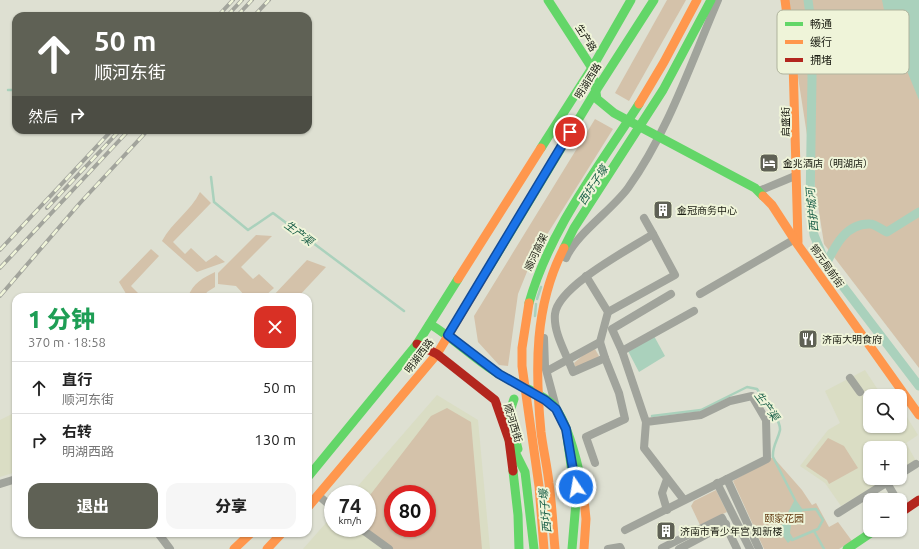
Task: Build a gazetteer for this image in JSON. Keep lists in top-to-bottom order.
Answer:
{
  "streets": {
    "main road": [
      "生产路",
      "明湖西路",
      "启盛街",
      "顺河高架",
      "铜元局前街",
      "顺河西街"
    ]
  },
  "crossings": [
    ["生产路", "明湖西路"],
    ["生产路", "铜元局前街"],
    ["明湖西路", "铜元局前街"],
    ["明湖西路", "顺河西街"],
    ["启盛街", "铜元局前街"]
  ],
  "water": ["西圩子壕", "西护城河", "生产渠"],
  "parks": ["颐家花园"],
  "places": {
    "hotel": ["金兆酒店（明湖店）"],
    "building": ["金冠商务中心", "济南市青少年宫 知新楼"],
    "restaurant": ["济南大明食府"]
  },
  "legend": ["畅通", "缓行", "拥堵"],
  "page": {
    "turn": ["50 m", "顺河东街"],
    "then": "然后",
    "heading": ["1 分钟", "370 m · 18:58"],
    "list": [
      {
        "name": "直行",
        "note": "顺河东街",
        "value": "50 m"
      },
      {
        "name": "右转",
        "note": "明湖西路",
        "value": "130 m"
      }
    ],
    "map_buttons": ["+", "−"],
    "buttons": ["退出", "分享"],
    "speed": "74 km/h",
    "limit": "80"
  }
}
